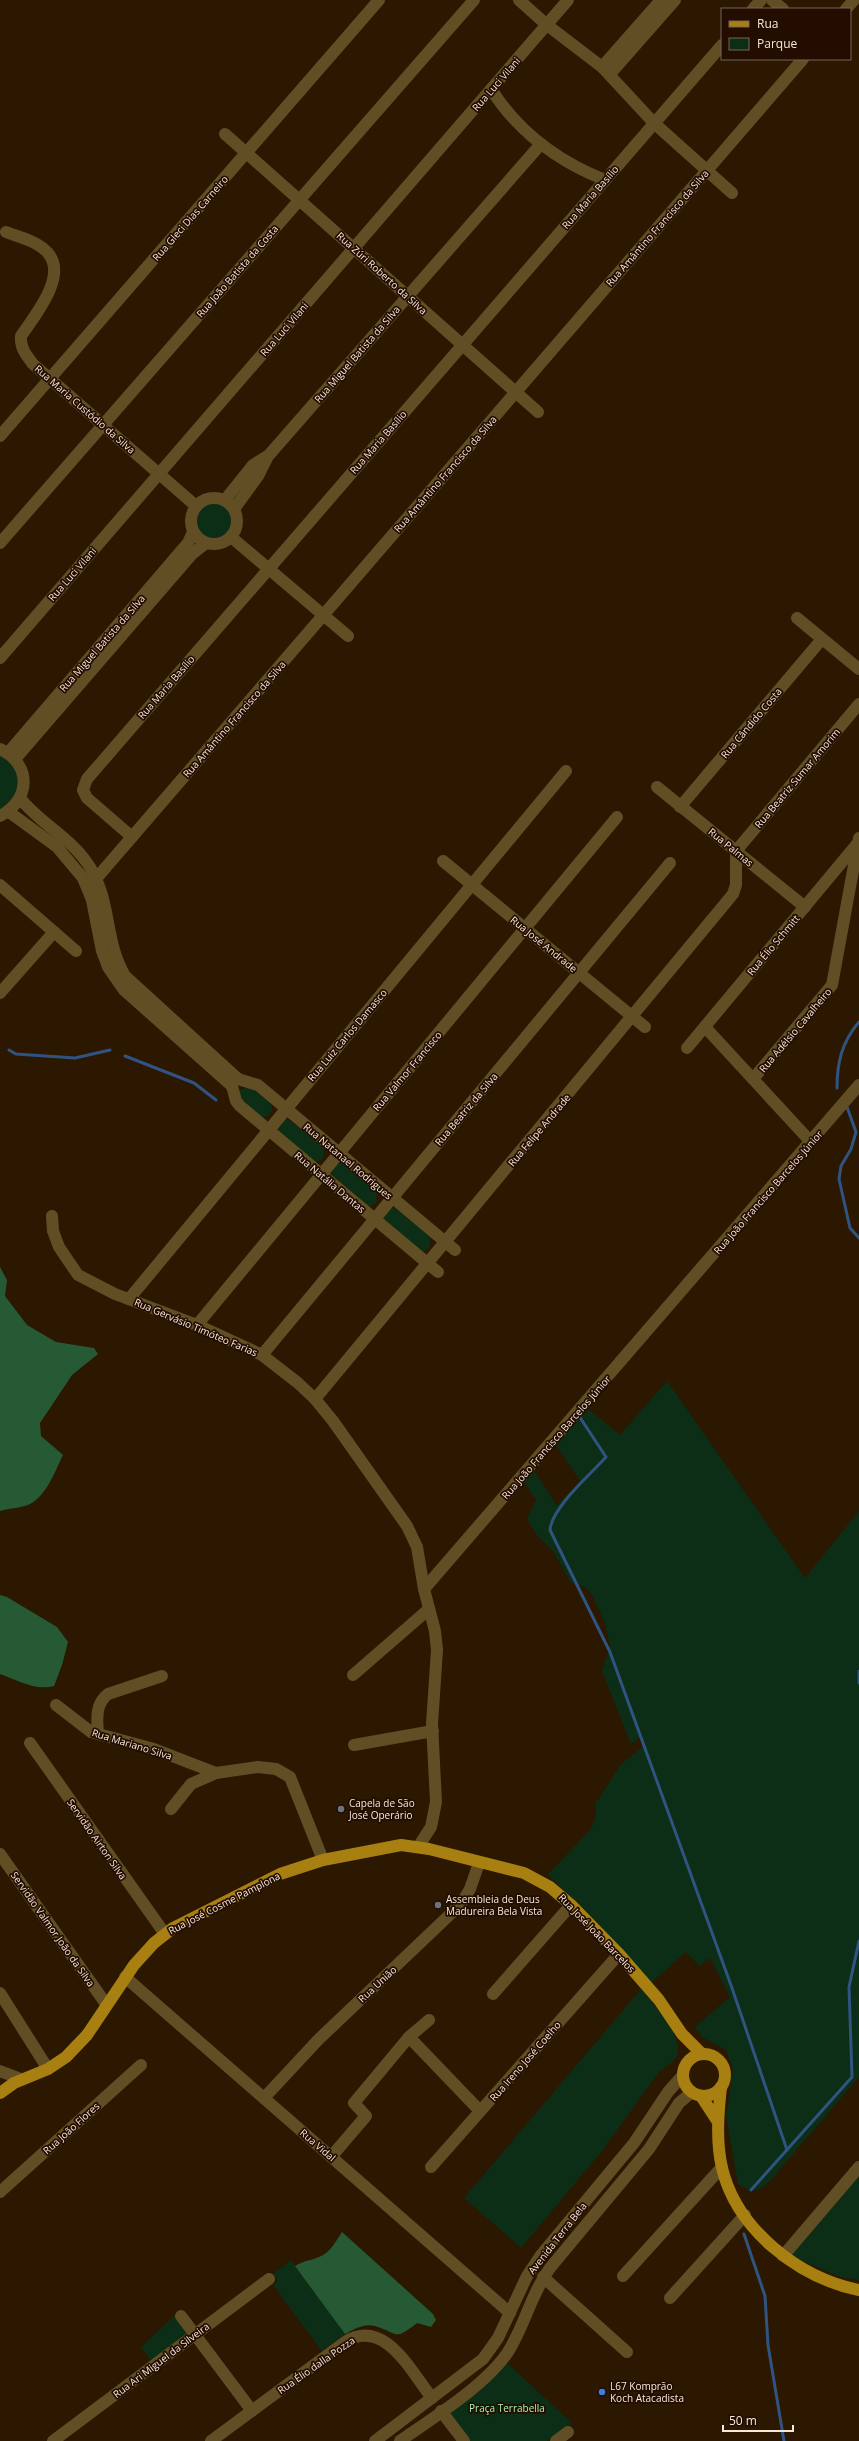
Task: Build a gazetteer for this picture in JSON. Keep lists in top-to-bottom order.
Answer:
{
  "streets": {
    "main road": ["Rua José Cosme Pamplona", "Rua José João Barcelos"],
    "street": [
      "Rua Luci Vilani",
      "Rua Maria Basílio",
      "Rua Gleci Dias Carneiro",
      "Rua Amântino Francisco da Silva",
      "Rua João Batista da Costa",
      "Rua Zúri Roberto da Silva",
      "Rua Miguel Batista da Silva",
      "Rua Maria Custódio da Silva",
      "Rua Cândido Costa",
      "Rua Beatriz Sumar Amorim",
      "Rua Palmas",
      "Rua José Andrade",
      "Rua Élio Schmitt",
      "Rua Adélsio Cavalheiro",
      "Rua Luiz Carlos Damasco",
      "Rua Valmor Francisco",
      "Rua Beatriz da Silva",
      "Rua Felipe Andrade",
      "Rua Natanael Rodrigues",
      "Rua Natália Dantas",
      "Rua João Francisco Barcelos Júnior",
      "Rua Gervásio Timóteo Farias",
      "Rua Mariano Silva",
      "Servidão Airton Silva",
      "Servidão Valmor João da Silva",
      "Rua União",
      "Rua Ireno José Coelho",
      "Rua João Flores",
      "Rua Vidal",
      "Avenida Terra Bela",
      "Rua Ari Miguel da Silveira",
      "Rua Élio dalla Pozza"
    ]
  },
  "crossings": [
    ["Rua Luci Vilani", "Rua Zúri Roberto da Silva"],
    ["Rua Luci Vilani", "Rua Maria Custódio da Silva"],
    ["Rua Maria Basílio", "Rua Amântino Francisco da Silva"],
    ["Rua Maria Basílio", "Rua Zúri Roberto da Silva"],
    ["Rua Gleci Dias Carneiro", "Rua Zúri Roberto da Silva"],
    ["Rua Gleci Dias Carneiro", "Rua Maria Custódio da Silva"],
    ["Rua Amântino Francisco da Silva", "Rua Zúri Roberto da Silva"],
    ["Rua João Batista da Costa", "Rua Zúri Roberto da Silva"],
    ["Rua João Batista da Costa", "Rua Maria Custódio da Silva"],
    ["Rua Zúri Roberto da Silva", "Rua Miguel Batista da Silva"],
    ["Rua Miguel Batista da Silva", "Rua Maria Custódio da Silva"],
    ["Rua Cândido Costa", "Rua Palmas"],
    ["Rua Beatriz Sumar Amorim", "Rua Palmas"],
    ["Rua Beatriz Sumar Amorim", "Rua Felipe Andrade"],
    ["Rua Palmas", "Rua Élio Schmitt"],
    ["Rua Palmas", "Rua Felipe Andrade"],
    ["Rua José Andrade", "Rua Luiz Carlos Damasco"],
    ["Rua José Andrade", "Rua Valmor Francisco"],
    ["Rua José Andrade", "Rua Beatriz da Silva"],
    ["Rua José Andrade", "Rua Felipe Andrade"],
    ["Rua Élio Schmitt", "Rua Adélsio Cavalheiro"],
    ["Rua Luiz Carlos Damasco", "Rua Natanael Rodrigues"],
    ["Rua Luiz Carlos Damasco", "Rua Natália Dantas"],
    ["Rua Luiz Carlos Damasco", "Rua Gervásio Timóteo Farias"],
    ["Rua Valmor Francisco", "Rua Natanael Rodrigues"],
    ["Rua Valmor Francisco", "Rua Natália Dantas"],
    ["Rua Valmor Francisco", "Rua Gervásio Timóteo Farias"],
    ["Rua Beatriz da Silva", "Rua Natanael Rodrigues"],
    ["Rua Beatriz da Silva", "Rua Natália Dantas"],
    ["Rua Beatriz da Silva", "Rua Gervásio Timóteo Farias"],
    ["Rua Felipe Andrade", "Rua Natanael Rodrigues"],
    ["Rua Felipe Andrade", "Rua Natália Dantas"],
    ["Rua Felipe Andrade", "Rua Gervásio Timóteo Farias"],
    ["Rua Natanael Rodrigues", "Rua Natália Dantas"],
    ["Rua João Francisco Barcelos Júnior", "Rua Gervásio Timóteo Farias"],
    ["Rua Mariano Silva", "Rua José Cosme Pamplona"],
    ["Servidão Airton Silva", "Rua José Cosme Pamplona"],
    ["Rua José Cosme Pamplona", "Servidão Valmor João da Silva"],
    ["Rua José Cosme Pamplona", "Rua José João Barcelos"],
    ["Rua José Cosme Pamplona", "Rua Vidal"],
    ["Rua José João Barcelos", "Rua União"],
    ["Rua José João Barcelos", "Rua Ireno José Coelho"],
    ["Rua José João Barcelos", "Avenida Terra Bela"],
    ["Rua União", "Rua Vidal"],
    ["Rua Vidal", "Avenida Terra Bela"],
    ["Avenida Terra Bela", "Rua Élio dalla Pozza"]
  ],
  "parks": ["Praça Terrabella"],
  "places": ["Capela de São José Operário", "Assembleia de Deus Madureira Bela Vista", "L67 Komprão Koch Atacadista"],
  "legend": ["Rua", "Parque"],
  "scale_bar": "50 m"
}
